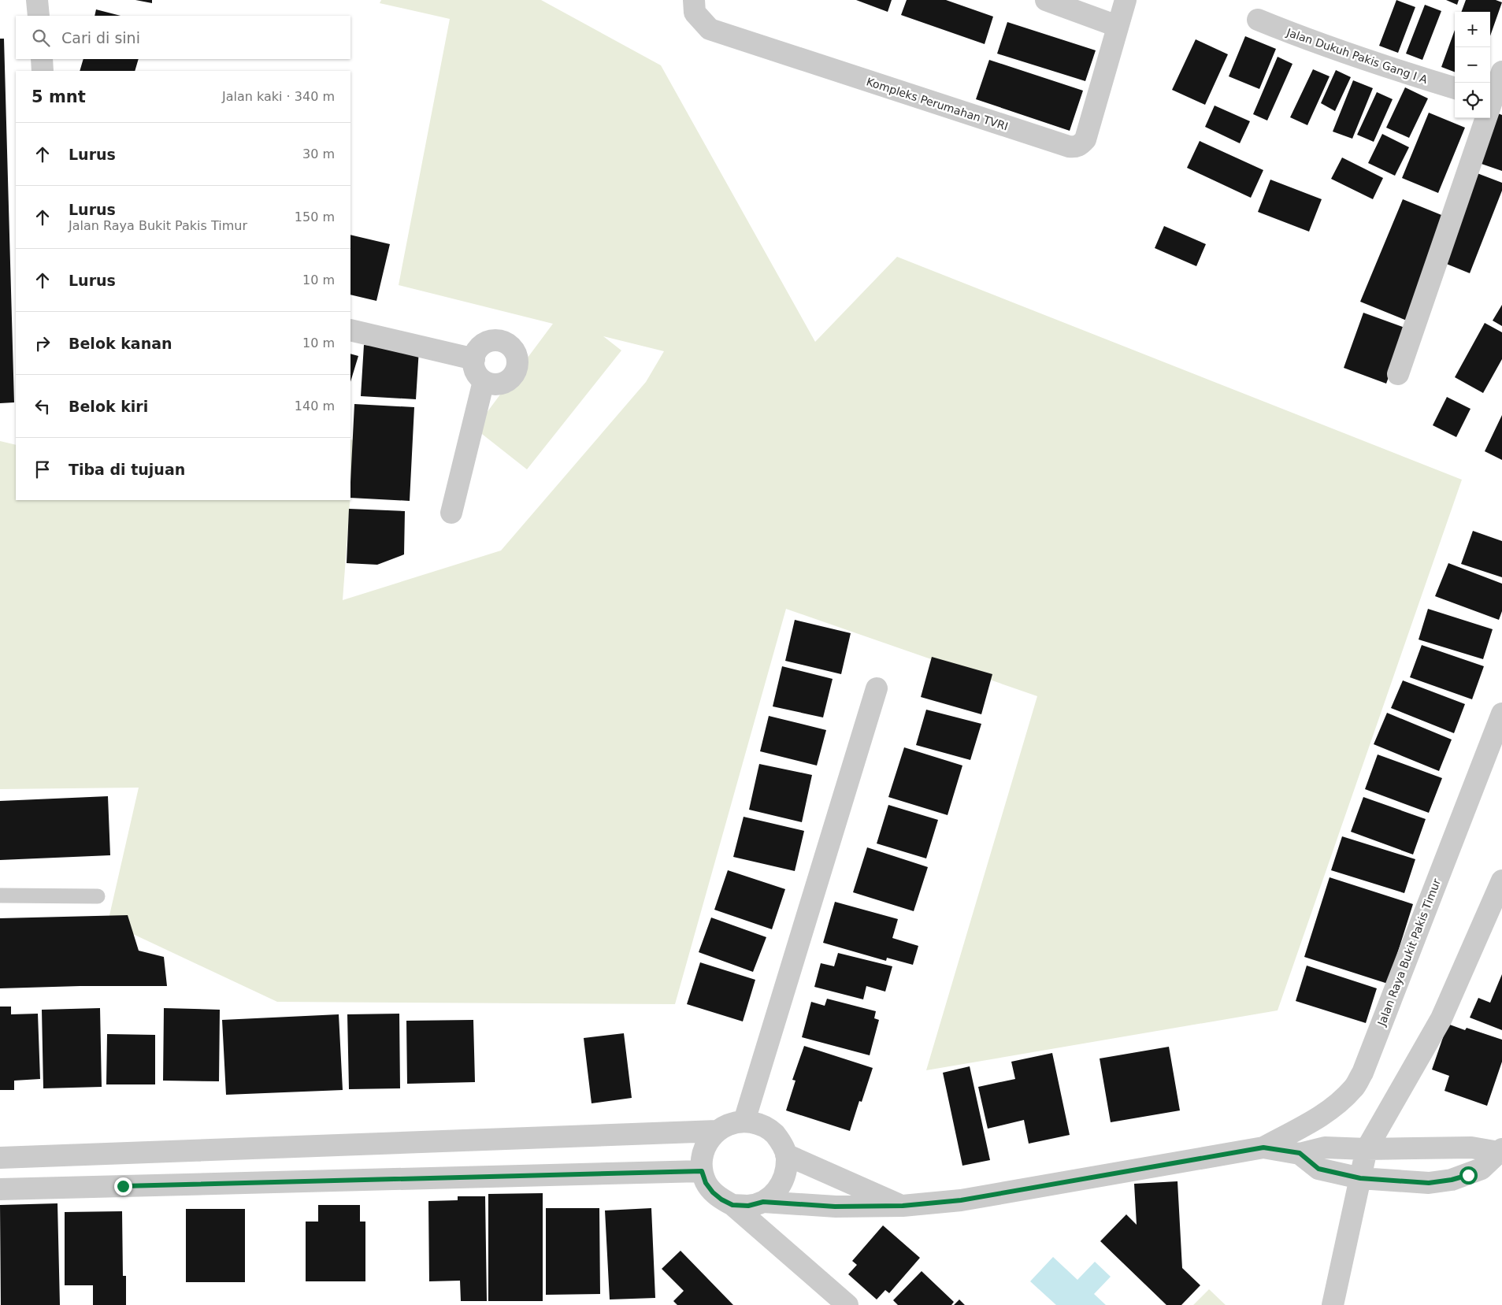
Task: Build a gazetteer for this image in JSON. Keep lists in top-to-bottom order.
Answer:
{
  "streets": {
    "street": ["Jalan Dukuh Pakis Gang I A", "Kompleks Perumahan TVRI", "Jalan Raya Bukit Pakis Timur"]
  },
  "page": {
    "map_buttons": ["+", "−"],
    "search": "Cari di sini",
    "heading": ["5 mnt", "Jalan kaki · 340 m"],
    "list": [
      ["Lurus", "30 m"],
      ["Lurus", "Jalan Raya Bukit Pakis Timur", "150 m"],
      ["Lurus", "10 m"],
      ["Belok kanan", "10 m"],
      ["Belok kiri", "140 m"],
      "Tiba di tujuan"
    ]
  }
}
